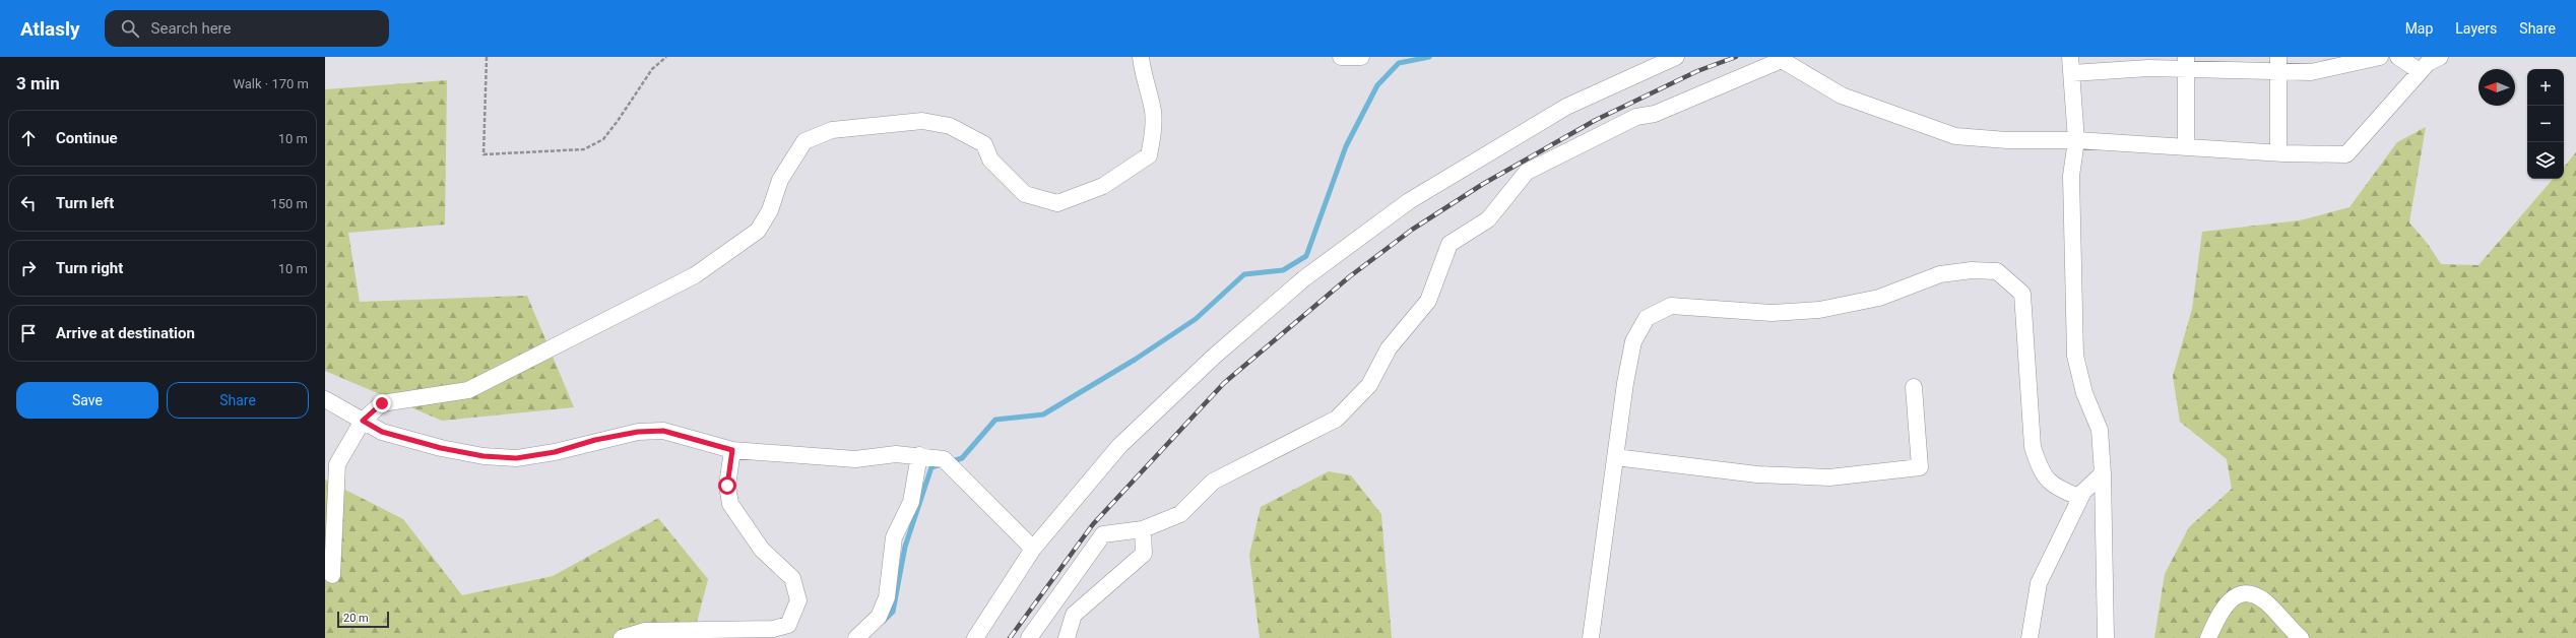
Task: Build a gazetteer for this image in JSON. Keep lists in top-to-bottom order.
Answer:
{
  "scale_bar": "20 m",
  "north": "left",
  "page": {
    "header": "Atlasly",
    "search": "Search here",
    "nav": ["Map", "Layers", "Share"],
    "heading": ["3 min", "Walk · 170 m"],
    "map_buttons": ["+", "−"],
    "list": [
      ["Continue", "10 m"],
      ["Turn left", "150 m"],
      ["Turn right", "10 m"],
      "Arrive at destination"
    ],
    "buttons": ["Save", "Share"],
    "scale": "20 m"
  }
}
